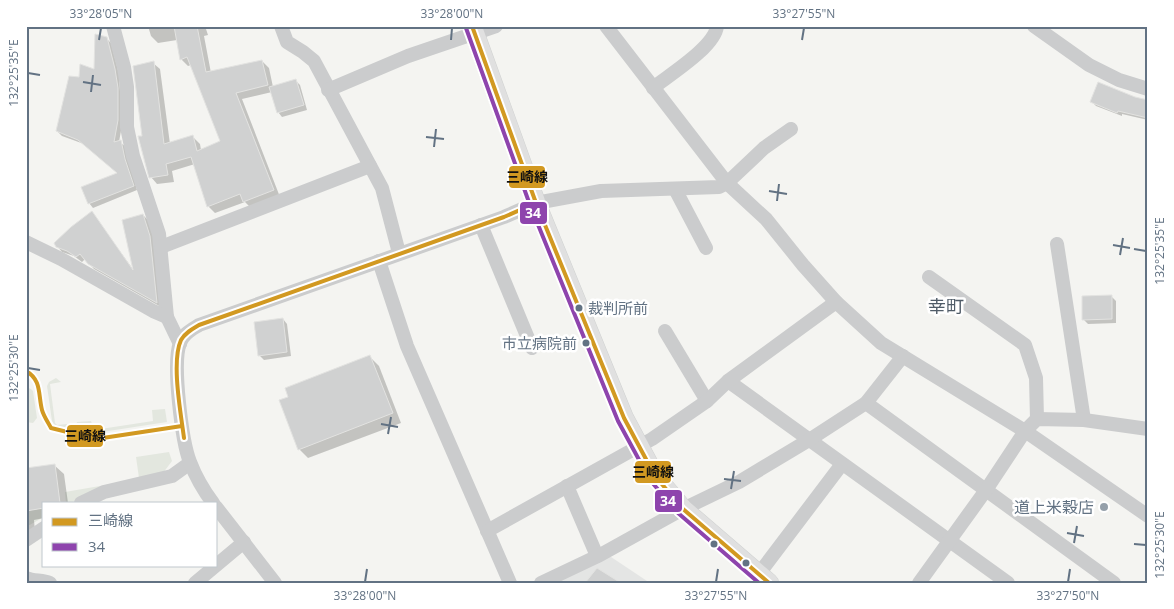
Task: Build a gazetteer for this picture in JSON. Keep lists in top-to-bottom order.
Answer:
{
  "districts": ["幸町"],
  "places": ["裁判所前", "市立病院前", "道上米穀店"],
  "lines": ["transit line 三崎線", "transit line 34"],
  "legend": ["三崎線", "34"],
  "coordinates": [
    "33°28'05\"N",
    "33°28'00\"N",
    "33°27'55\"N",
    "132°25'35\"E",
    "132°25'30\"E",
    "33°27'50\"N"
  ]
}
